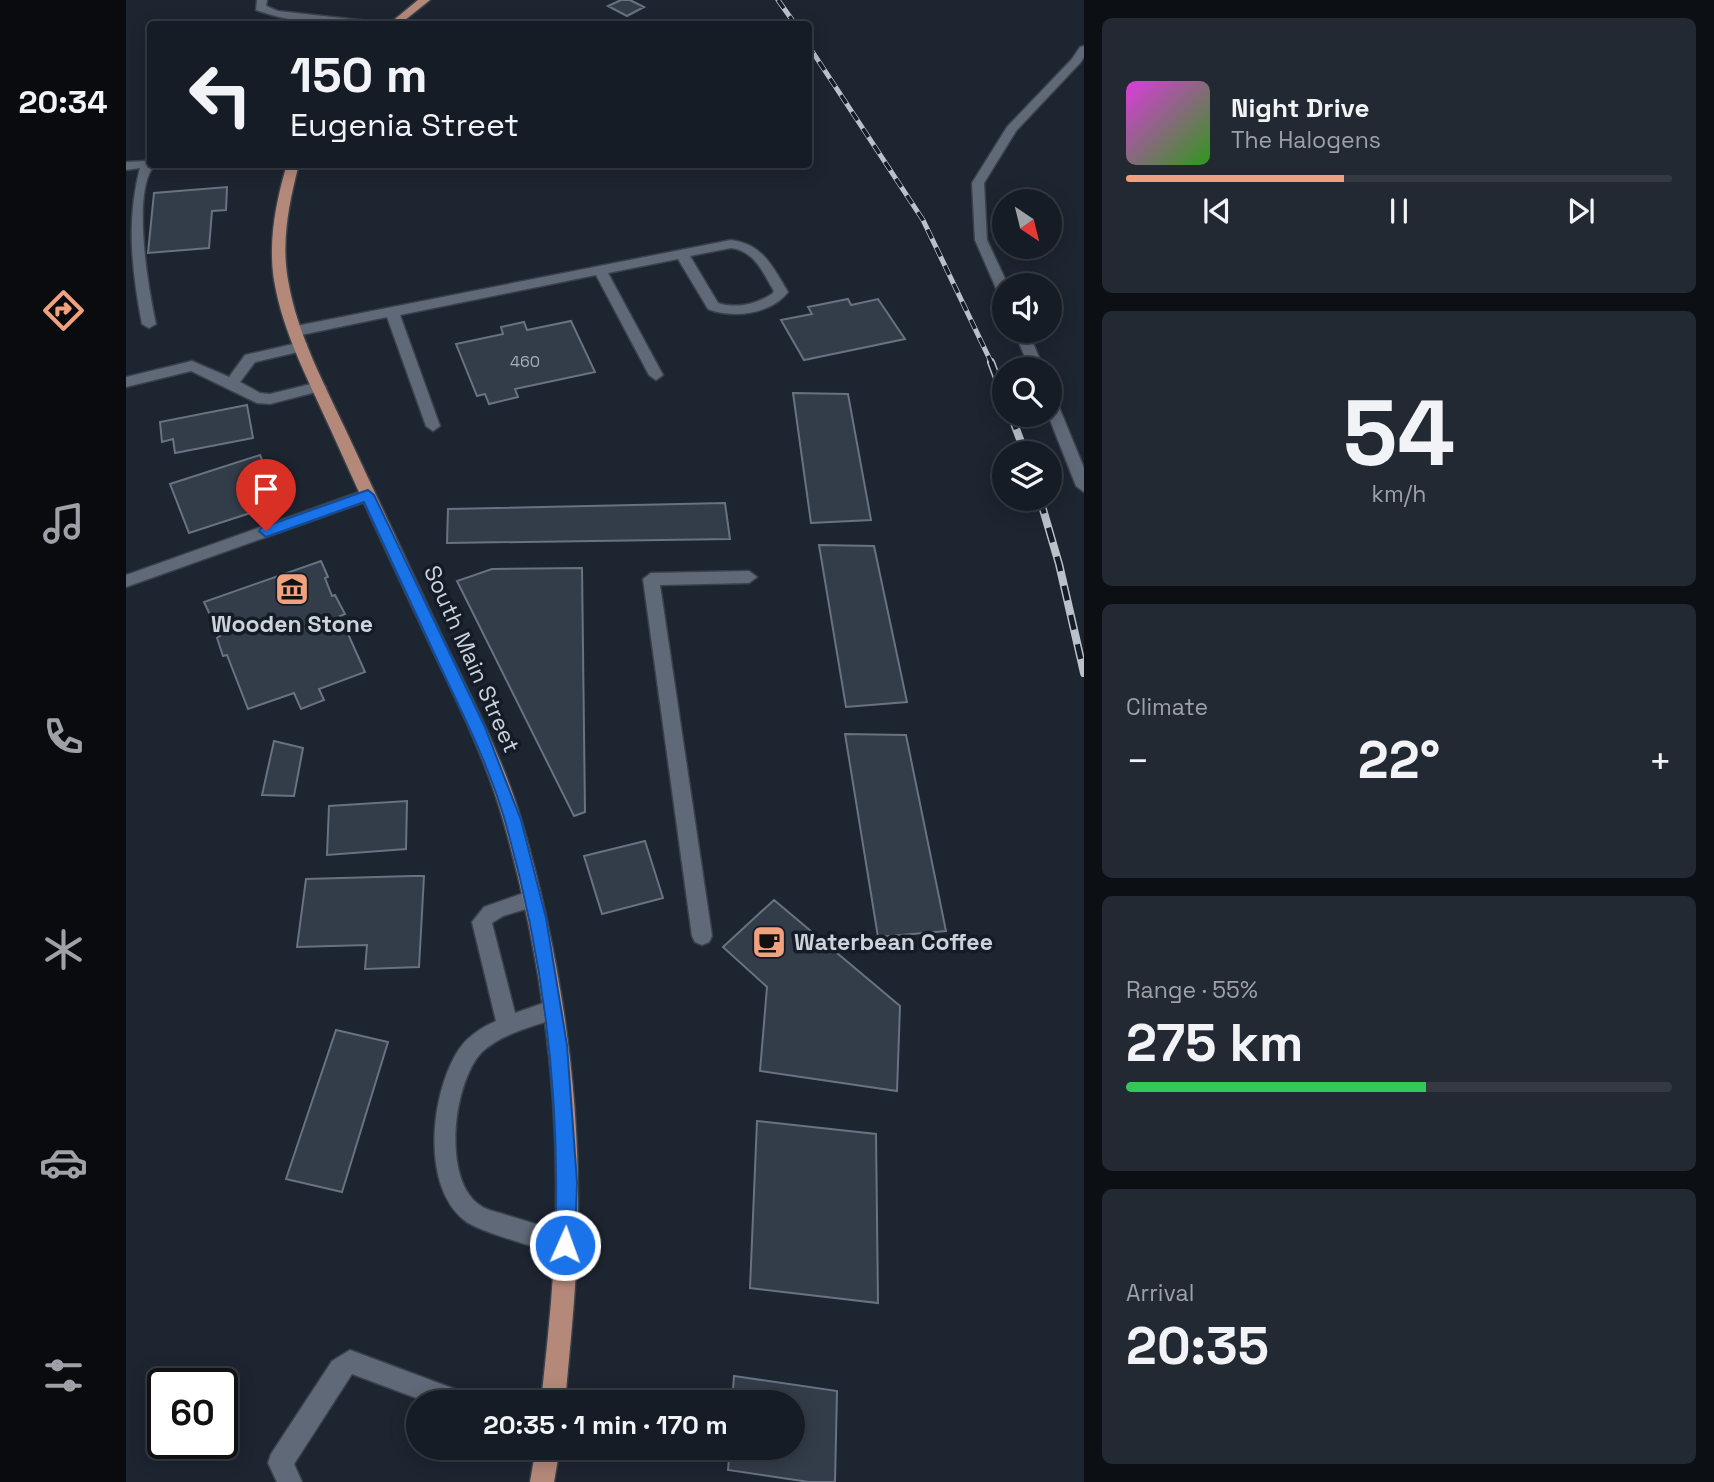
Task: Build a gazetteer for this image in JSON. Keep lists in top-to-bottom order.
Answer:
{
  "streets": {
    "main road": ["South Main Street"]
  },
  "places": {
    "museum": ["Wooden Stone"],
    "cafe": ["Waterbean Coffee"]
  },
  "house_numbers": ["460"],
  "north": "bottom right",
  "page": {
    "tabs": "20:34",
    "turn": ["150 m", "Eugenia Street"],
    "song": ["Night Drive", "The Halogens"],
    "tile": [
      ["54", "km/h"],
      "Climate",
      ["Range · 55%", "275 km"],
      ["Arrival", "20:35"]
    ],
    "heat": ["−", "22°", "+"],
    "limit": "60",
    "trip": "20:35 · 1 min · 170 m"
  }
}
